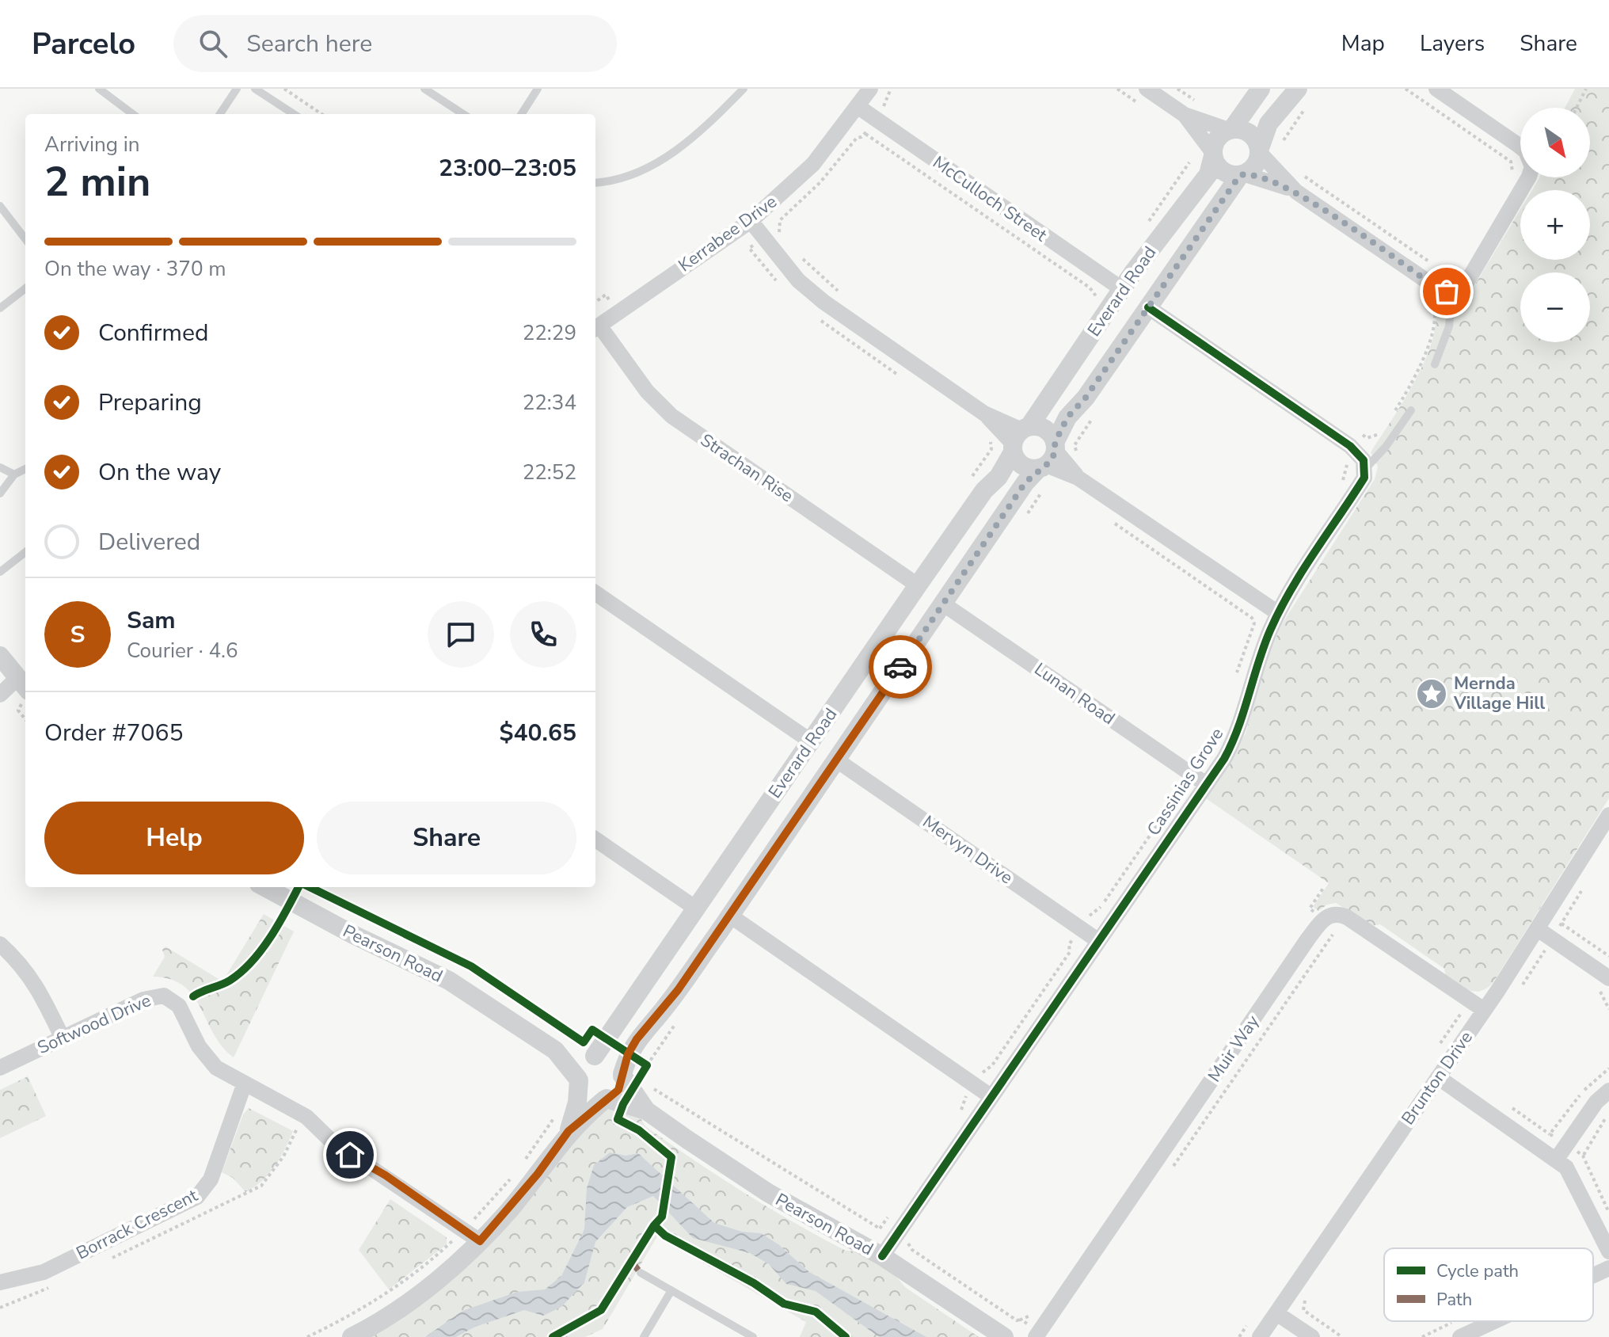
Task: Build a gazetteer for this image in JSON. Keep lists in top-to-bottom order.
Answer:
{
  "streets": {
    "street": [
      "McCulloch Street",
      "Kerrabee Drive",
      "Everard Road",
      "Strachan Rise",
      "Lunan Road",
      "Cassinias Grove",
      "Mervyn Drive",
      "Pearson Road",
      "Softwood Drive",
      "Muir Way",
      "Brunton Drive",
      "Borrack Crescent"
    ]
  },
  "crossings": [
    ["McCulloch Street", "Kerrabee Drive"],
    ["McCulloch Street", "Everard Road"],
    ["Kerrabee Drive", "Strachan Rise"],
    ["Everard Road", "Strachan Rise"],
    ["Everard Road", "Lunan Road"],
    ["Everard Road", "Mervyn Drive"],
    ["Everard Road", "Pearson Road"],
    ["Lunan Road", "Cassinias Grove"],
    ["Cassinias Grove", "Mervyn Drive"],
    ["Cassinias Grove", "Pearson Road"],
    ["Softwood Drive", "Borrack Crescent"],
    ["Muir Way", "Brunton Drive"]
  ],
  "places": {
    "place": ["Mernda Village Hill"]
  },
  "legend": ["Cycle path", "Path"],
  "north": "bottom right",
  "page": {
    "header": "Parcelo",
    "search": "Search here",
    "nav": ["Map", "Layers", "Share"],
    "map_buttons": ["+", "−"],
    "heading": ["2 min", "Arriving in", "23:00–23:05"],
    "panel": [
      "Sam",
      "Courier · 4.6",
      "Order #7065",
      "$40.65"
    ],
    "bar": "On the way · 370 m",
    "list": [
      ["Confirmed", "22:29"],
      ["Preparing", "22:34"],
      ["On the way", "22:52"],
      "Delivered"
    ],
    "round": "S",
    "buttons": ["Help", "Share"]
  }
}
